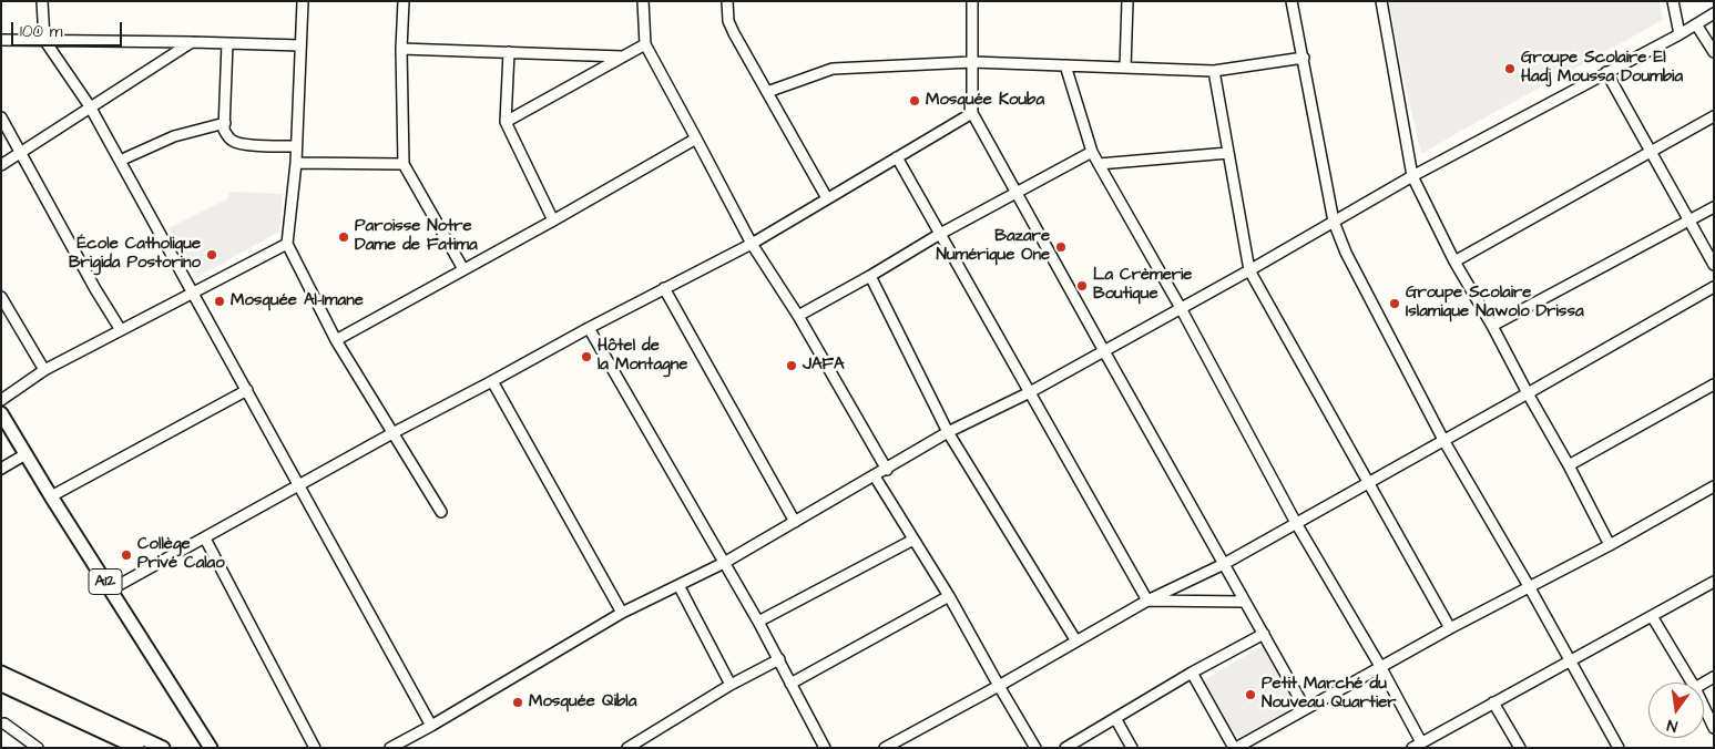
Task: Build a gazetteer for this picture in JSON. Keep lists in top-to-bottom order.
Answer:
{
  "streets": {
    "main road": ["A12"]
  },
  "places": [
    "Groupe Scolaire El Hadj Moussa Doumbia",
    "Mosquée Kouba",
    "Paroisse Notre Dame de Fatima",
    "Bazare Numérique One",
    "École Catholique Brigida Postorino",
    "La Crèmerie Boutique",
    "Mosquée Al-Imane",
    "Groupe Scolaire Islamique Nawolo Drissa",
    "Hôtel de la Montagne",
    "JAFA",
    "Collège Privé Calao",
    "Petit Marché du Nouveau Quartier",
    "Mosquée Qibla"
  ],
  "scale_bar": "100 m",
  "north": "bottom"
}
